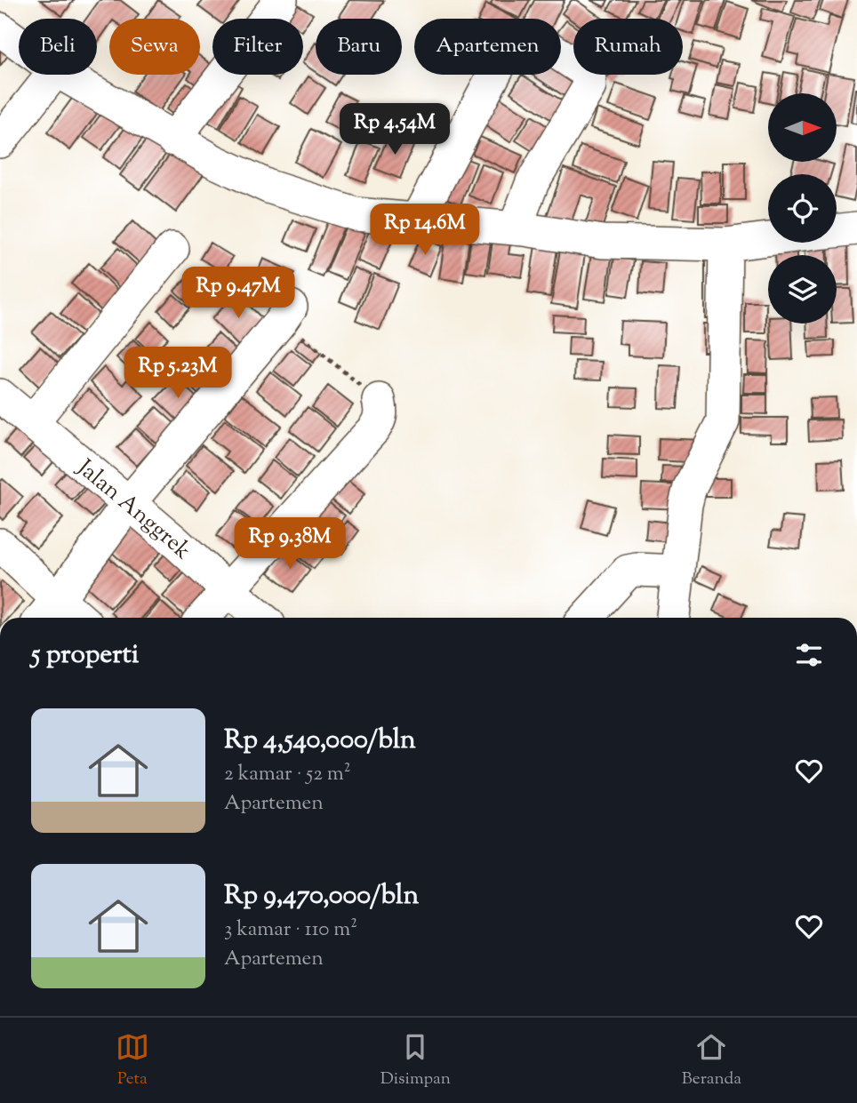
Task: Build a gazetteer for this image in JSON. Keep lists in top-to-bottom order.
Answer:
{
  "streets": {
    "street": ["Jalan Anggrek"]
  },
  "north": "right",
  "page": {
    "chip": [
      "Beli",
      "Sewa",
      "Filter",
      "Baru",
      "Apartemen",
      "Rumah"
    ],
    "price": [
      "Rp 4.54M",
      "Rp 14.6M",
      "Rp 9.47M",
      "Rp 5.23M",
      "Rp 9.38M"
    ],
    "heading": "5 properti",
    "list": [
      {
        "name": "Rp 4,540,000/bln",
        "note": "2 kamar · 52 m² · Apartemen"
      },
      {
        "name": "Rp 9,470,000/bln",
        "note": "3 kamar · 110 m² · Apartemen"
      }
    ],
    "tabs": ["Peta", "Disimpan", "Beranda"]
  }
}
